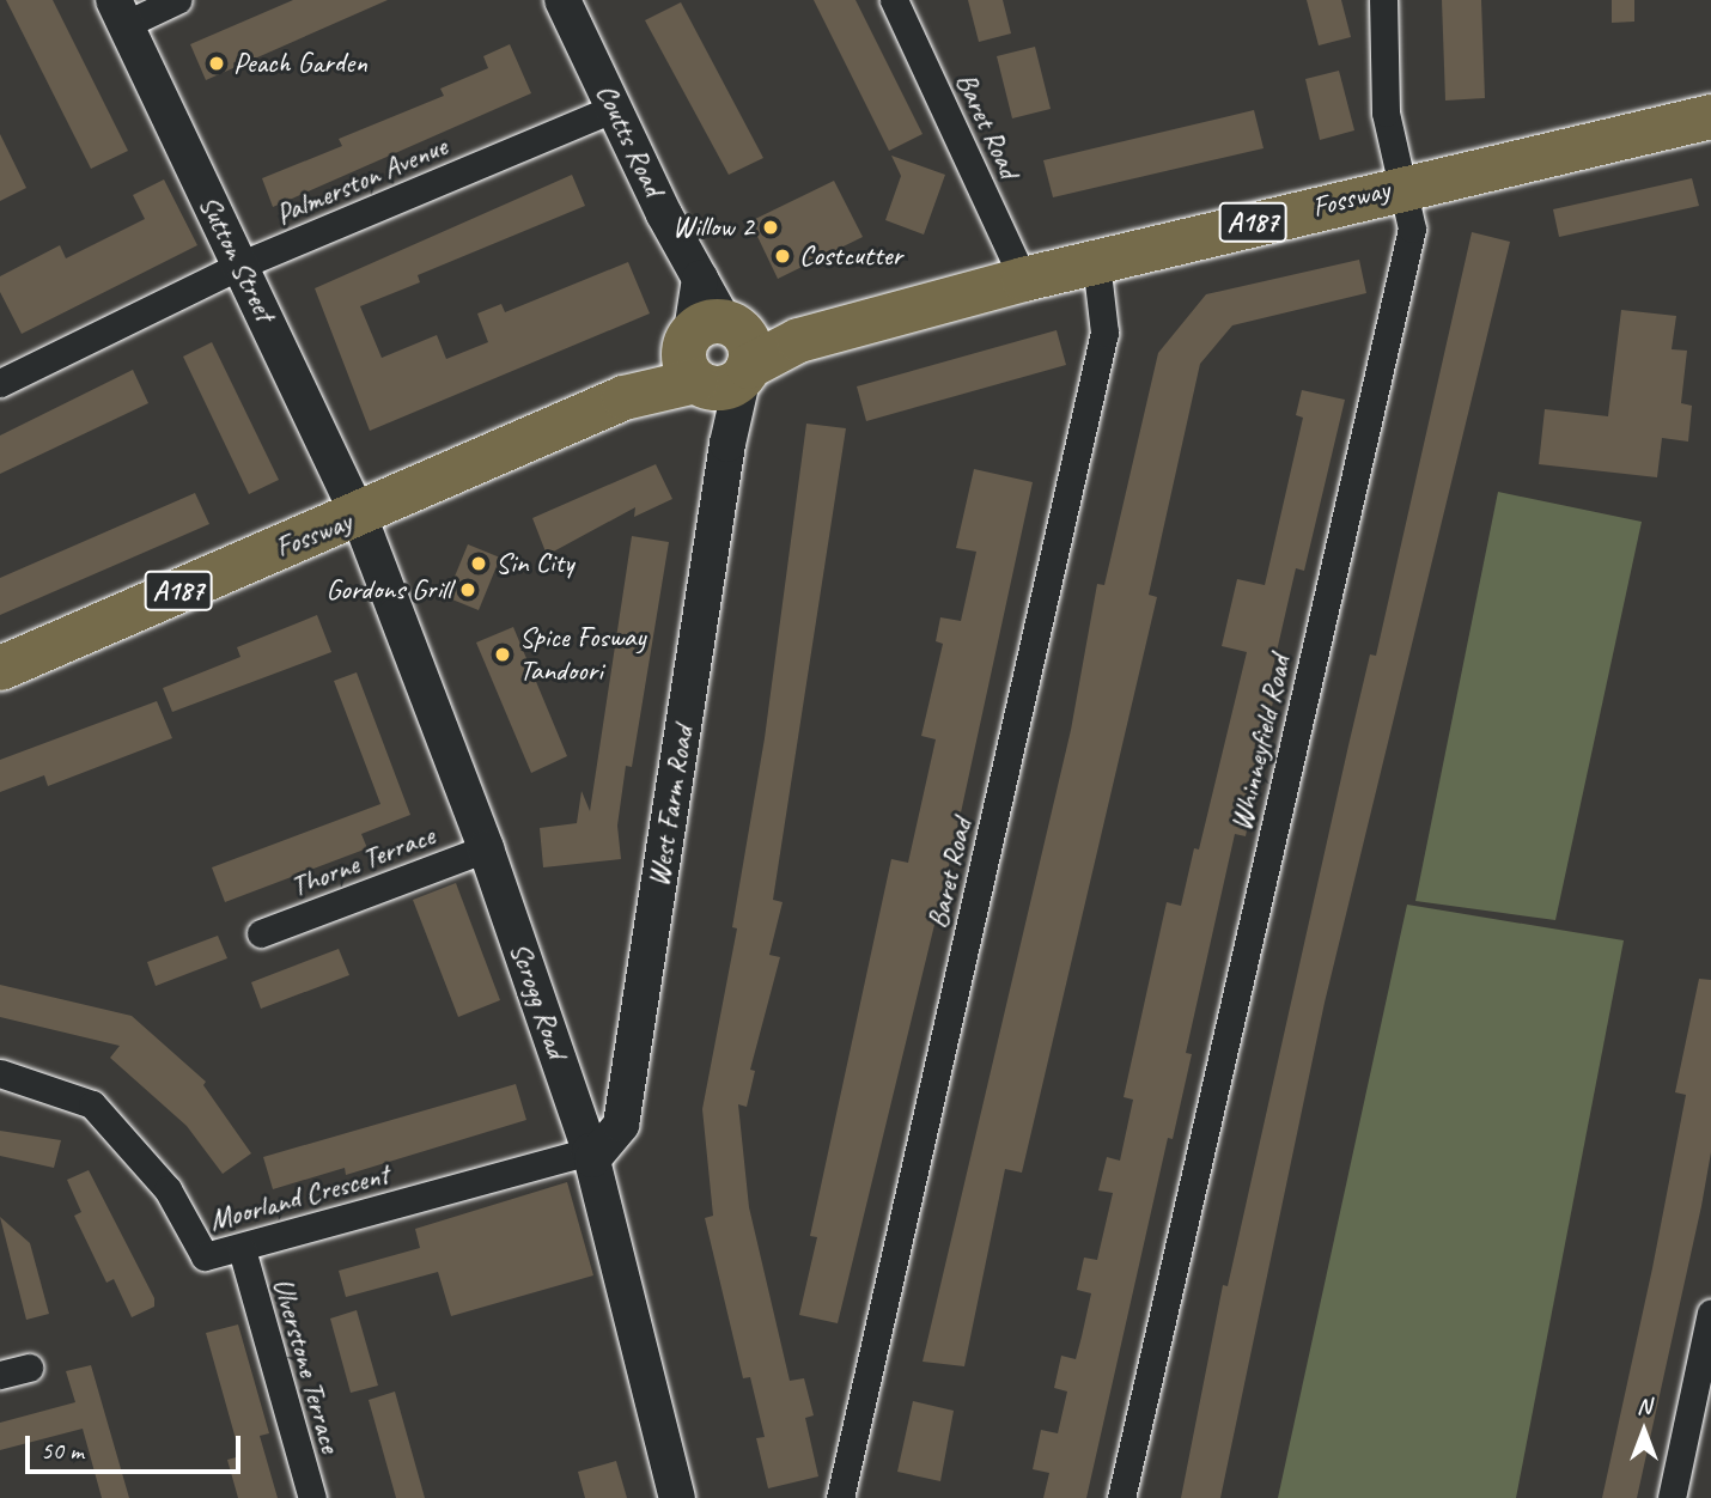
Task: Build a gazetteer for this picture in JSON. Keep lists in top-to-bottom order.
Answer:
{
  "streets": {
    "main road": ["Fossway", "A187"],
    "street": [
      "Baret Road",
      "Coutts Road",
      "Palmerston Avenue",
      "Sutton Street",
      "Whinneyfield Road",
      "West Farm Road",
      "Thorne Terrace",
      "Scrogg Road",
      "Moorland Crescent",
      "Ulverstone Terrace"
    ]
  },
  "crossings": [
    ["Baret Road", "Fossway"],
    ["Coutts Road", "Palmerston Avenue"],
    ["Coutts Road", "Fossway"],
    ["Coutts Road", "West Farm Road"],
    ["Palmerston Avenue", "Sutton Street"],
    ["Fossway", "Sutton Street"],
    ["Fossway", "Whinneyfield Road"],
    ["Fossway", "West Farm Road"],
    ["Fossway", "Scrogg Road"],
    ["Sutton Street", "Scrogg Road"],
    ["West Farm Road", "Scrogg Road"],
    ["West Farm Road", "Moorland Crescent"],
    ["Thorne Terrace", "Scrogg Road"],
    ["Scrogg Road", "Moorland Crescent"],
    ["Moorland Crescent", "Ulverstone Terrace"]
  ],
  "places": [
    "Peach Garden",
    "Willow 2",
    "Costcutter",
    "Sin City",
    "Gordons Grill",
    "Spice Fosway Tandoori"
  ],
  "scale_bar": "50 m",
  "north": "top"
}
